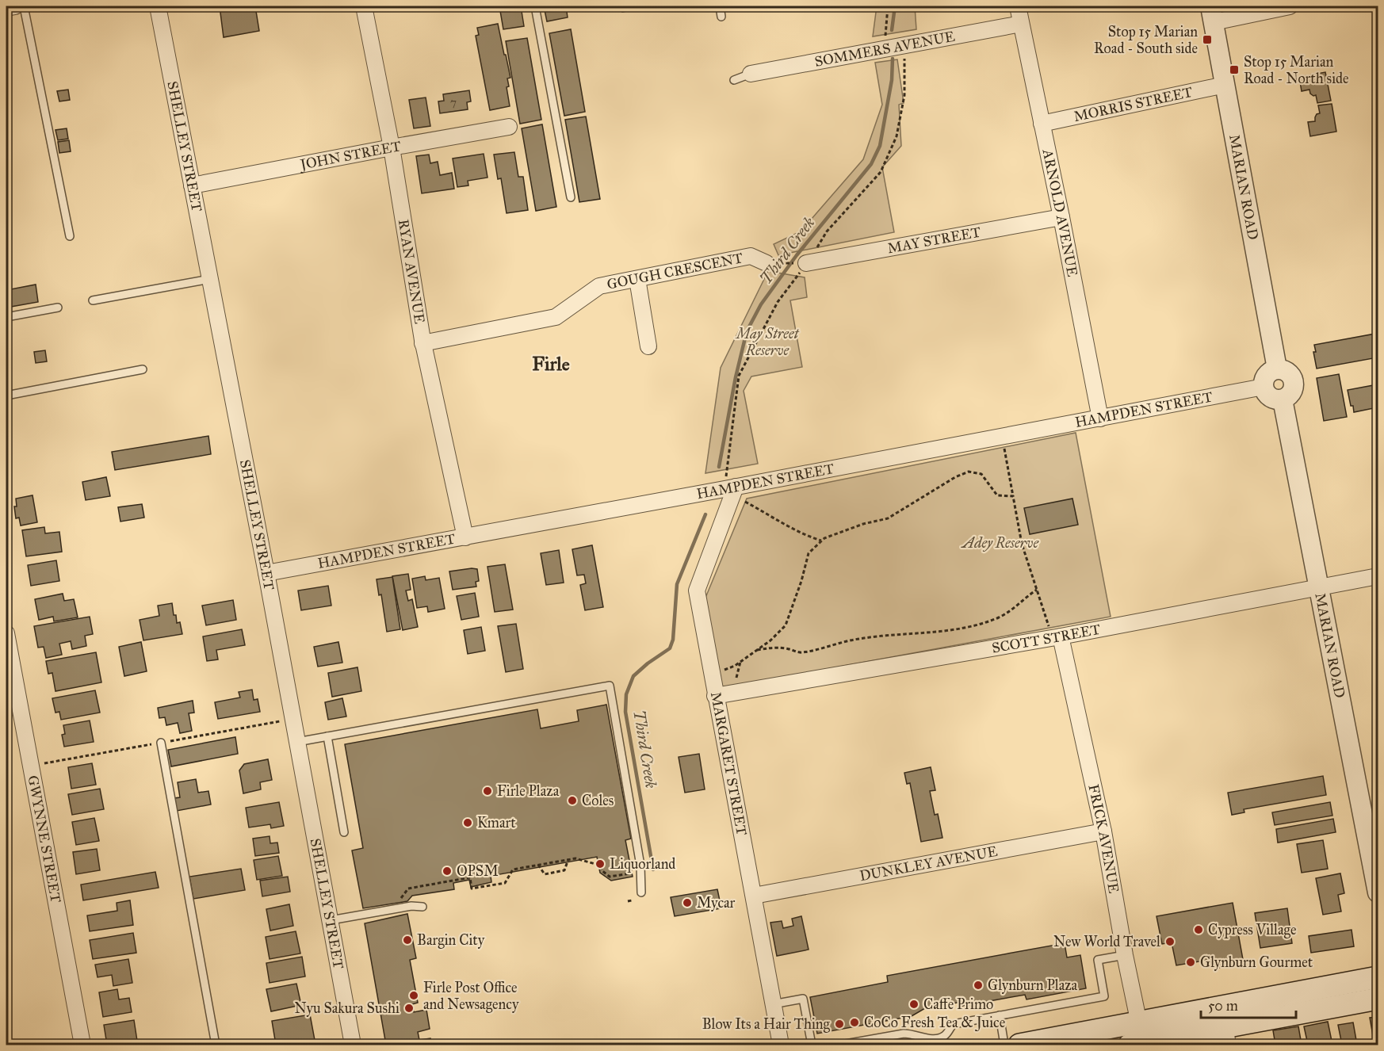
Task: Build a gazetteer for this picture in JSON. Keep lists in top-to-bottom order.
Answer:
{
  "streets": {
    "street": [
      "SOMMERS AVENUE",
      "MORRIS STREET",
      "SHELLEY STREET",
      "JOHN STREET",
      "MARIAN ROAD",
      "ARNOLD AVENUE",
      "MAY STREET",
      "GOUGH CRESCENT",
      "RYAN AVENUE",
      "HAMPDEN STREET",
      "SCOTT STREET",
      "MARGARET STREET",
      "GWYNNE STREET",
      "FRICK AVENUE",
      "DUNKLEY AVENUE"
    ]
  },
  "crossings": [
    ["SOMMERS AVENUE", "ARNOLD AVENUE"],
    ["MORRIS STREET", "MARIAN ROAD"],
    ["MORRIS STREET", "ARNOLD AVENUE"],
    ["SHELLEY STREET", "JOHN STREET"],
    ["SHELLEY STREET", "HAMPDEN STREET"],
    ["JOHN STREET", "RYAN AVENUE"],
    ["MARIAN ROAD", "HAMPDEN STREET"],
    ["MARIAN ROAD", "SCOTT STREET"],
    ["ARNOLD AVENUE", "MAY STREET"],
    ["ARNOLD AVENUE", "HAMPDEN STREET"],
    ["GOUGH CRESCENT", "RYAN AVENUE"],
    ["RYAN AVENUE", "HAMPDEN STREET"],
    ["HAMPDEN STREET", "MARGARET STREET"],
    ["SCOTT STREET", "MARGARET STREET"],
    ["SCOTT STREET", "FRICK AVENUE"],
    ["MARGARET STREET", "DUNKLEY AVENUE"],
    ["FRICK AVENUE", "DUNKLEY AVENUE"]
  ],
  "districts": ["Firle"],
  "water": ["Third Creek"],
  "parks": ["May Street Reserve", "Adey Reserve"],
  "places": {
    "transit": ["Stop 15 Marian Road - South side", "Stop 15 Marian Road - North side"],
    "other": [
      "Firle Plaza",
      "Coles",
      "Kmart",
      "Liquorland",
      "OPSM",
      "Mycar",
      "Cypress Village",
      "Bargin City",
      "New World Travel",
      "Glynburn Gourmet",
      "Glynburn Plaza",
      "Firle Post Office and Newsagency",
      "Caffe Primo",
      "Nyu Sakura Sushi",
      "CoCo Fresh Tea & Juice",
      "Blow Its a Hair Thing"
    ]
  },
  "house_numbers": ["7"],
  "scale_bar": "50 m"
}
